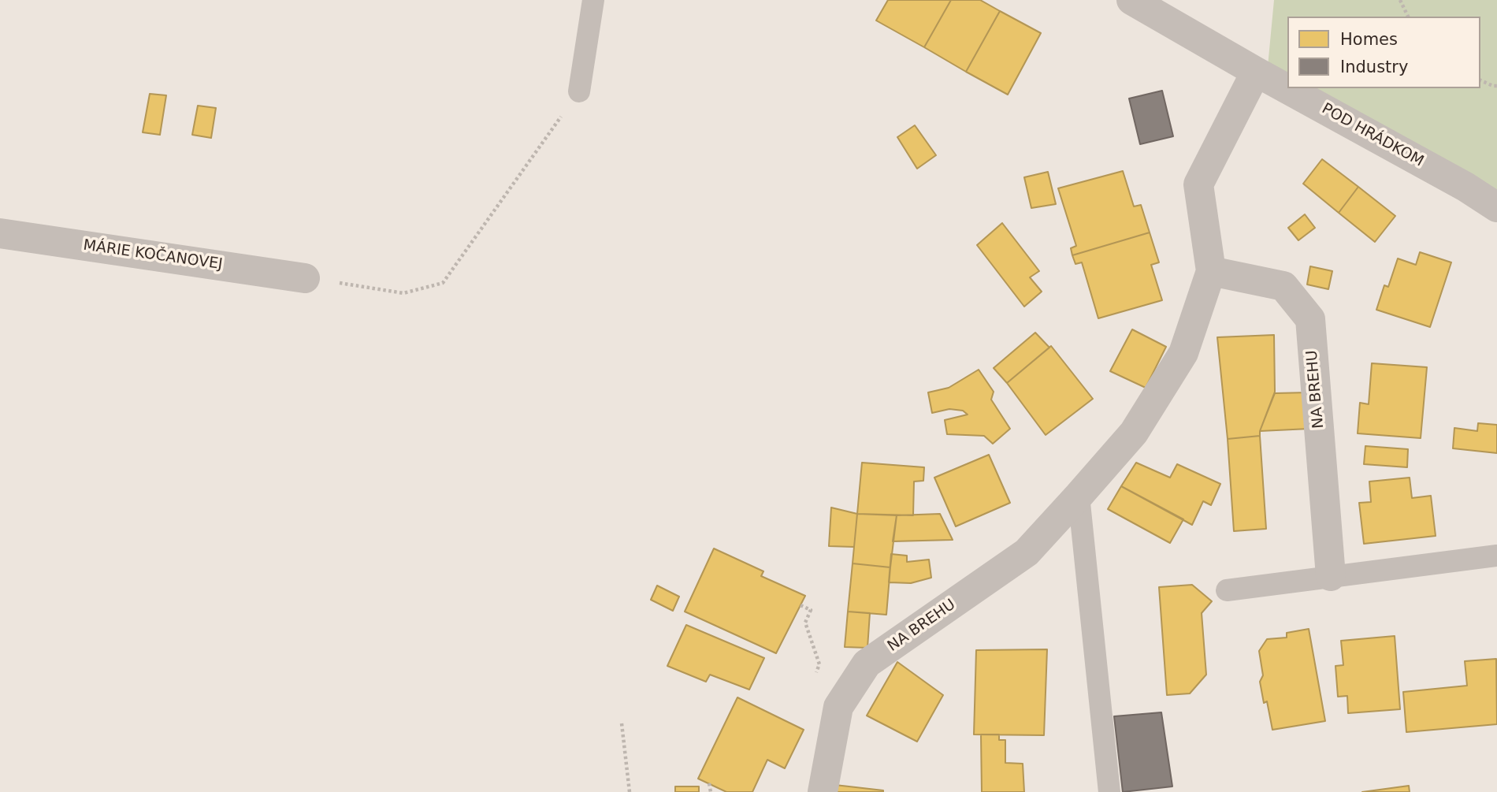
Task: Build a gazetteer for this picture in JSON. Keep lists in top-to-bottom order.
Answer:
{
  "streets": {
    "street": ["POD HRÁDKOM", "MÁRIE KOČANOVEJ", "NA BREHU"]
  },
  "crossings": [
    ["POD HRÁDKOM", "NA BREHU"]
  ],
  "legend": ["Homes", "Industry"]
}
